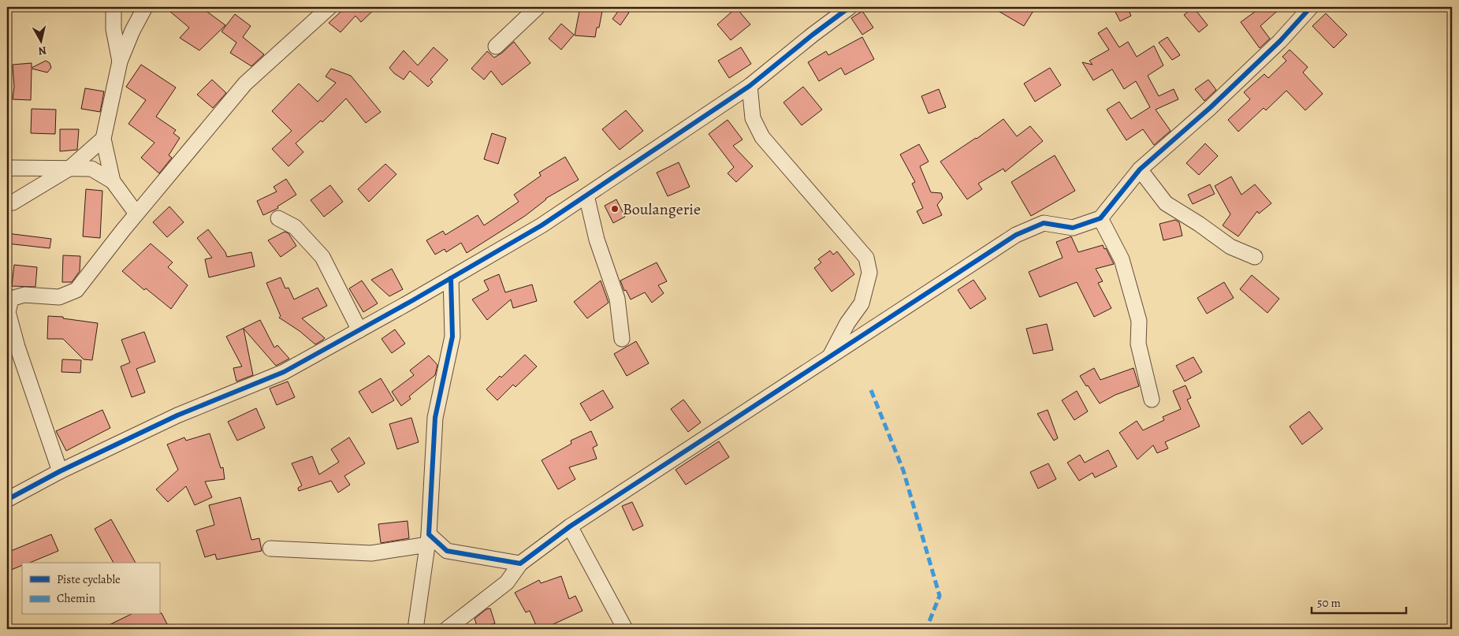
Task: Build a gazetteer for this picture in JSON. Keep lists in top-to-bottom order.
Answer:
{
  "places": ["Boulangerie"],
  "legend": ["Piste cyclable", "Chemin"],
  "scale_bar": "50 m",
  "north": "bottom"
}
